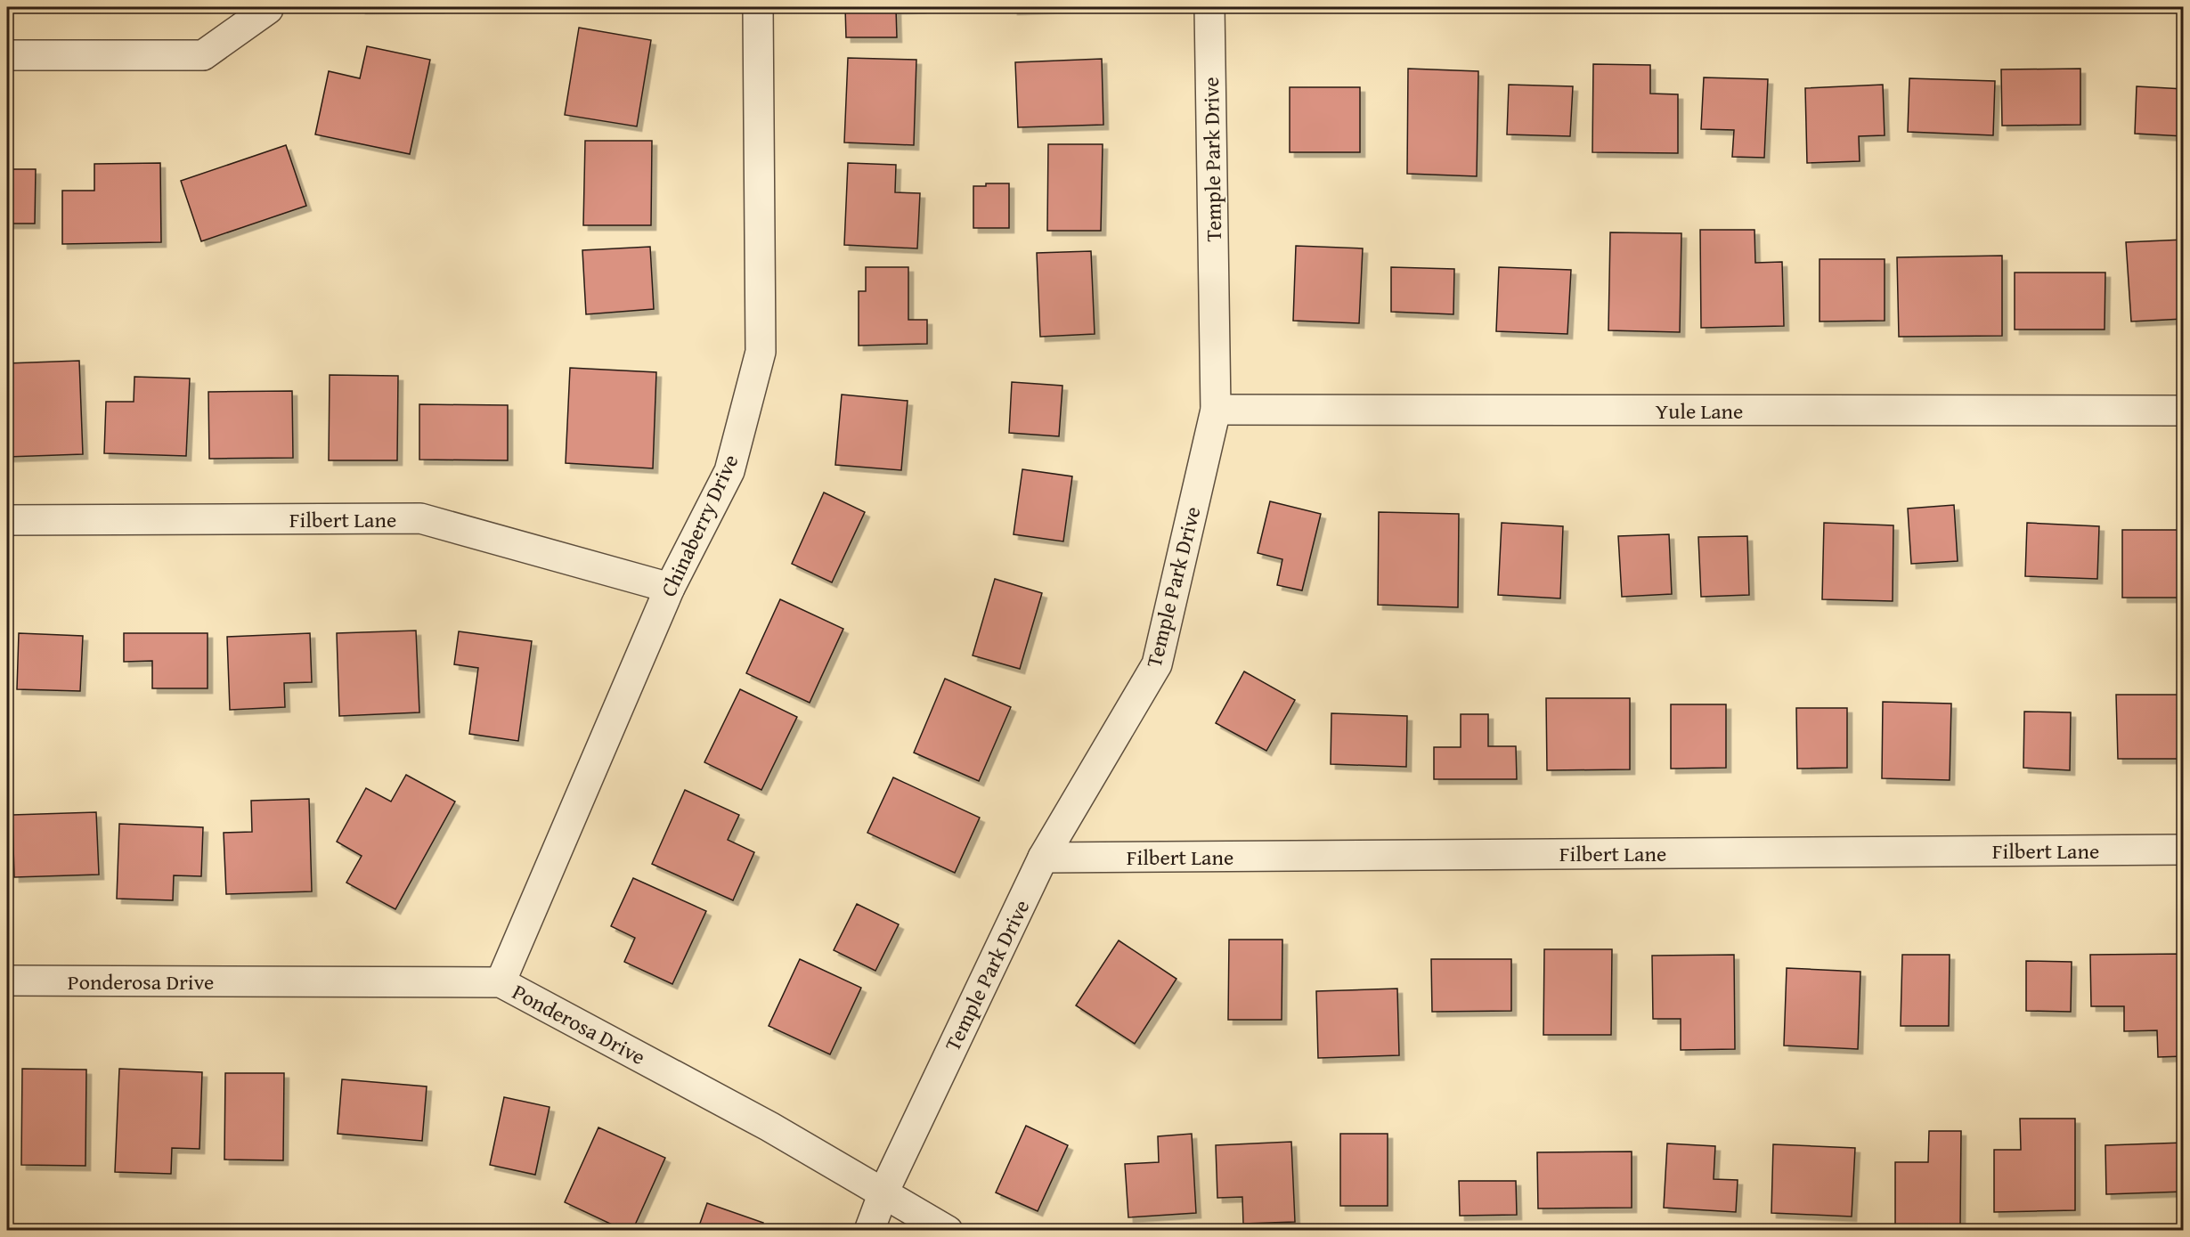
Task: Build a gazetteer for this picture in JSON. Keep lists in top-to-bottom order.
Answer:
{
  "streets": {
    "street": [
      "Temple Park Drive",
      "Yule Lane",
      "Filbert Lane",
      "Chinaberry Drive",
      "Ponderosa Drive"
    ]
  },
  "crossings": [
    ["Temple Park Drive", "Yule Lane"],
    ["Temple Park Drive", "Filbert Lane"],
    ["Temple Park Drive", "Ponderosa Drive"],
    ["Filbert Lane", "Chinaberry Drive"],
    ["Chinaberry Drive", "Ponderosa Drive"]
  ]
}
